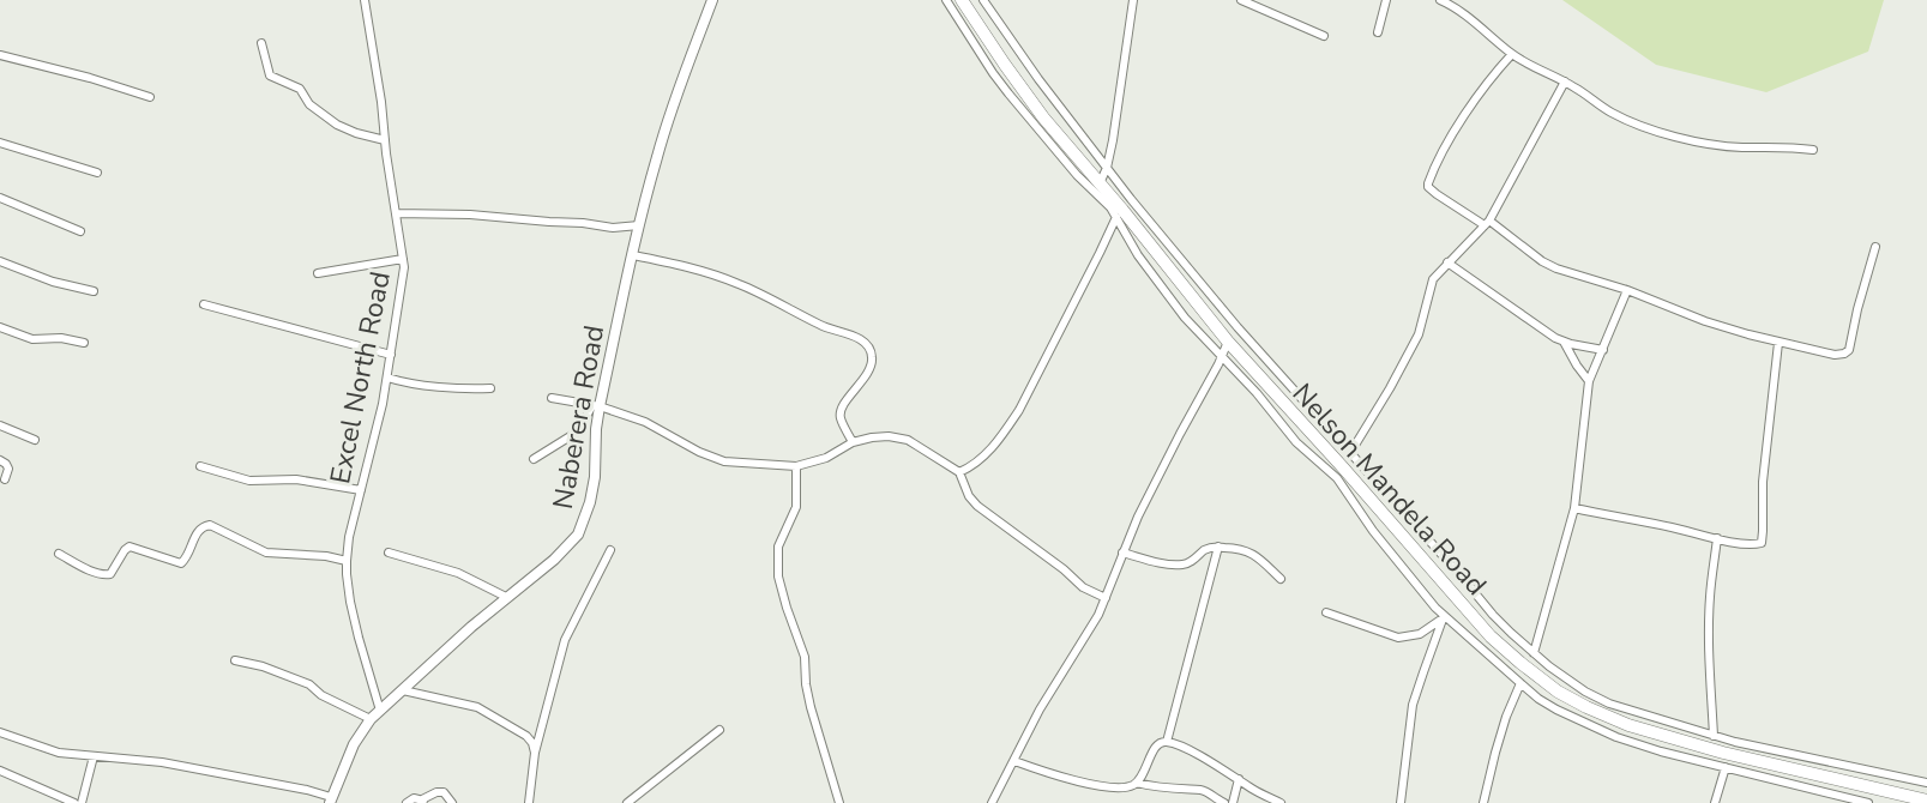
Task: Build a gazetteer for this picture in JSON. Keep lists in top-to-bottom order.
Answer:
{
  "streets": {
    "main road": ["Nelson Mandela Road"],
    "street": ["Excel North Road", "Naberera Road"]
  },
  "crossings": [
    ["Excel North Road", "Naberera Road"]
  ]
}
